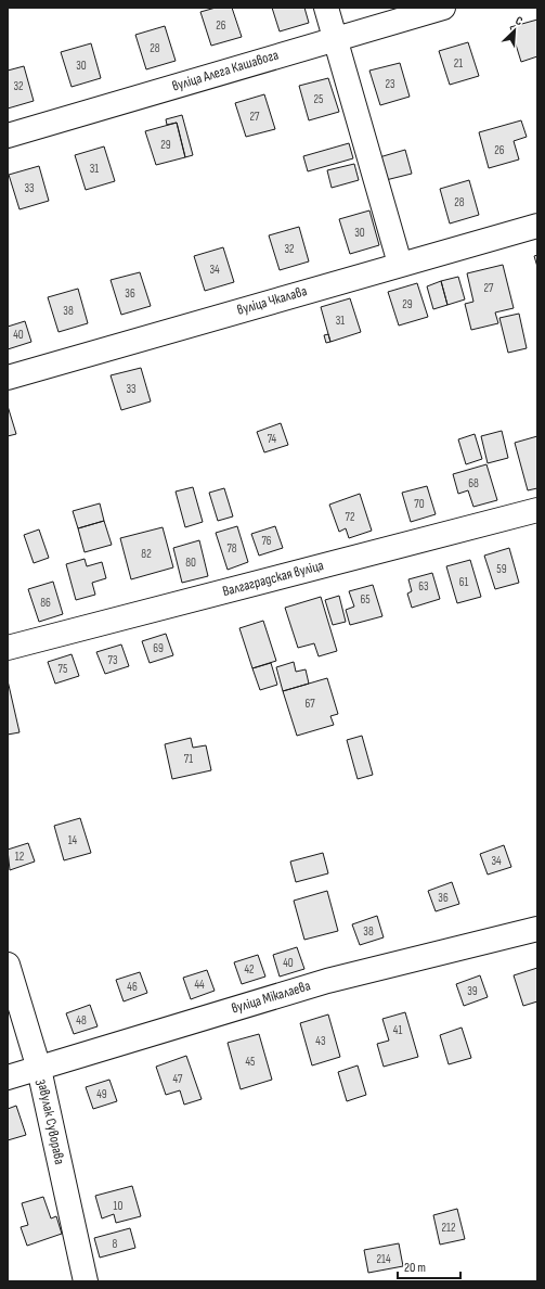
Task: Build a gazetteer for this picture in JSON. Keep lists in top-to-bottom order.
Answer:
{
  "streets": {
    "street": [
      "вуліца Алега Кашавога",
      "вуліца Чкалава",
      "Валгаградская вуліца",
      "вуліца Мікалаева",
      "завулак Суворава"
    ]
  },
  "crossings": [
    ["вуліца Мікалаева", "завулак Суворава"]
  ],
  "house_numbers": [
    "26",
    "28",
    "21",
    "30",
    "23",
    "32",
    "25",
    "27",
    "29",
    "26",
    "31",
    "33",
    "28",
    "30",
    "32",
    "34",
    "27",
    "36",
    "29",
    "38",
    "31",
    "40",
    "33",
    "74",
    "68",
    "70",
    "72",
    "76",
    "78",
    "82",
    "80",
    "59",
    "61",
    "63",
    "65",
    "86",
    "69",
    "73",
    "75",
    "67",
    "71",
    "14",
    "12",
    "34",
    "36",
    "38",
    "40",
    "42",
    "44",
    "46",
    "39",
    "48",
    "41",
    "43",
    "45",
    "47",
    "49",
    "10",
    "212",
    "8",
    "214"
  ],
  "scale_bar": "20 m",
  "north": "top right"
}
